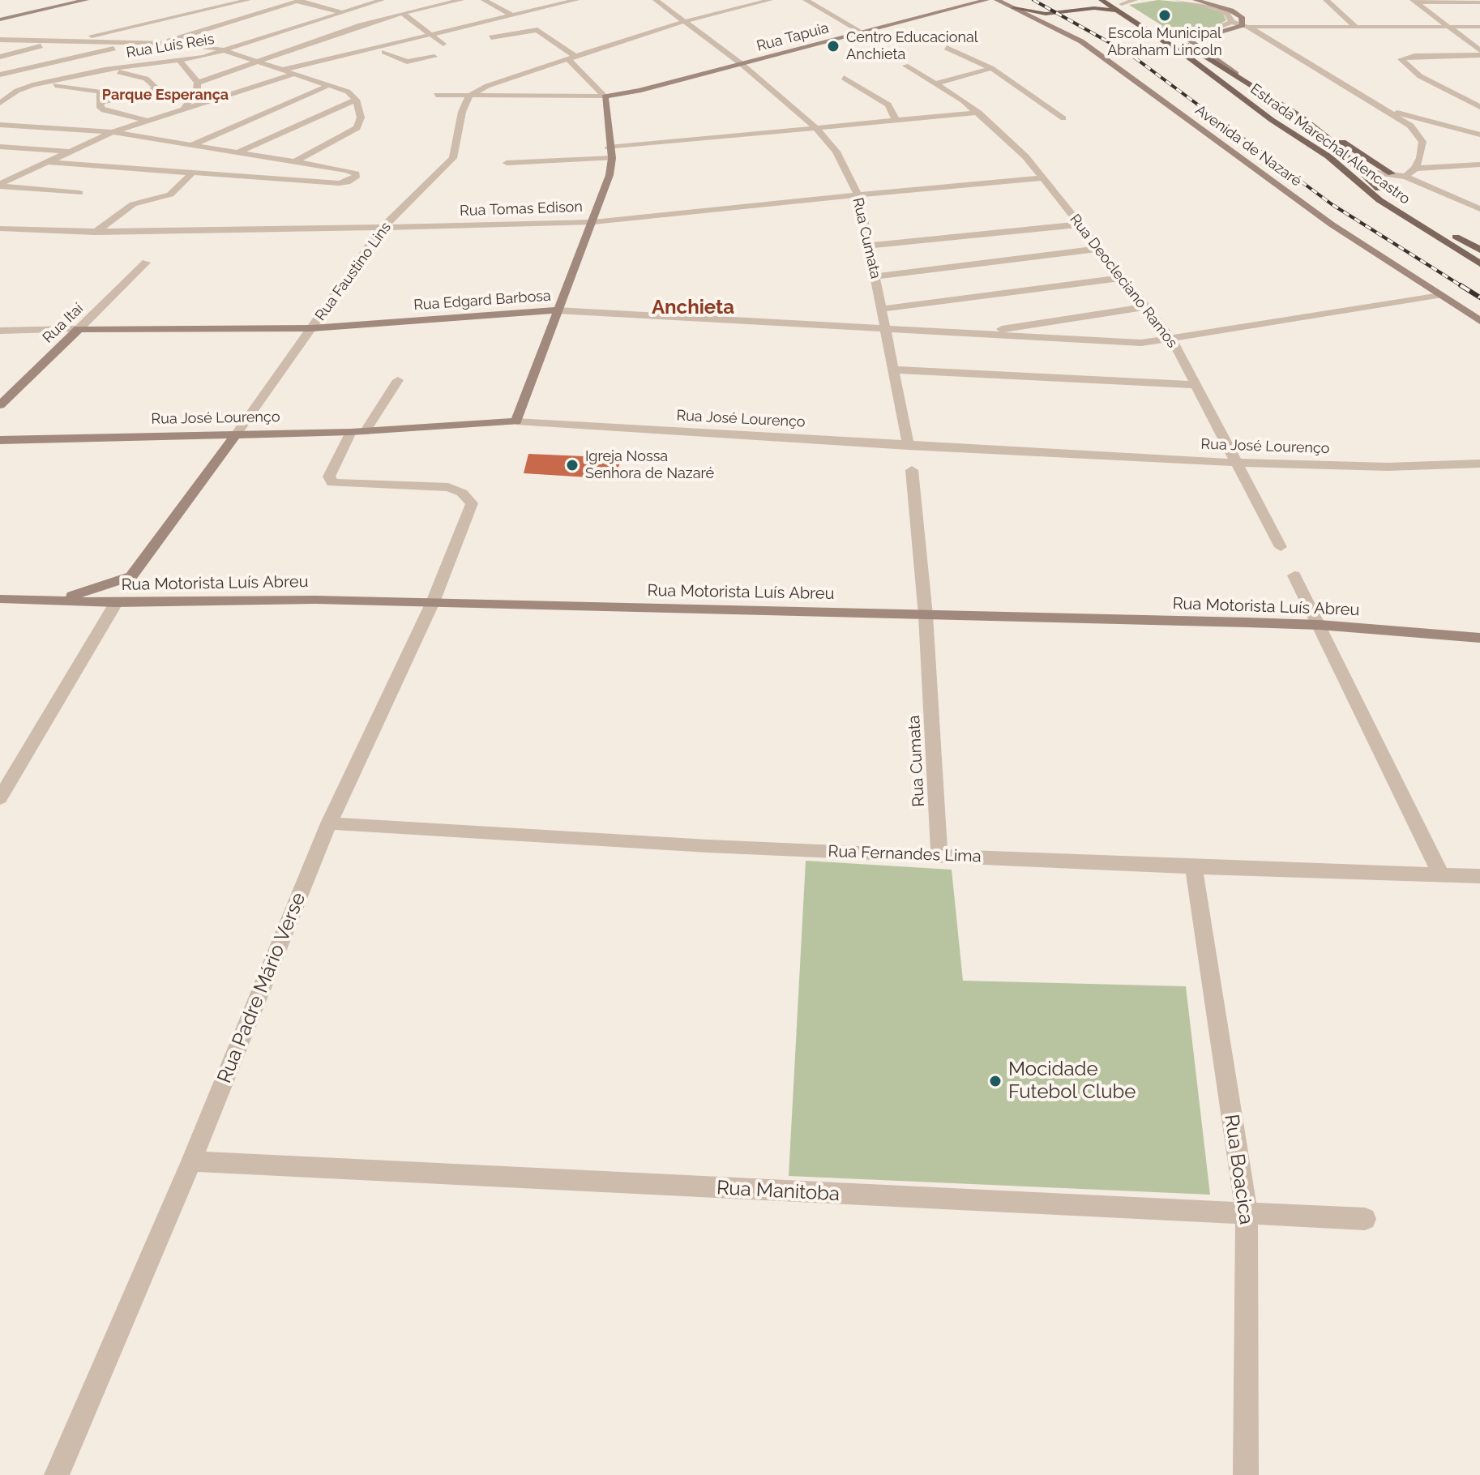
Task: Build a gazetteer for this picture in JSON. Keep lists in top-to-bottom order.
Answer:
{
  "streets": {
    "main road": [
      "Rua Tapuia",
      "Estrada Marechal Alencastro",
      "Avenida de Nazaré",
      "Rua Faustino Lins",
      "Rua Edgard Barbosa",
      "Rua Itaí",
      "Rua José Lourenço",
      "Rua Motorista Luís Abreu"
    ],
    "street": [
      "Rua Luís Reis",
      "Rua Tomas Edison",
      "Rua Cumata",
      "Rua Deocleciano Ramos",
      "Rua Fernandes Lima",
      "Rua Padre Mário Verse",
      "Rua Boacica",
      "Rua Manitoba"
    ]
  },
  "crossings": [
    ["Rua Tapuia", "Rua Cumata"],
    ["Rua Tomas Edison", "Rua Cumata"],
    ["Rua Tomas Edison", "Rua Faustino Lins"],
    ["Rua Tomas Edison", "Rua Deocleciano Ramos"],
    ["Rua Cumata", "Rua Edgard Barbosa"],
    ["Rua Cumata", "Rua José Lourenço"],
    ["Rua Cumata", "Rua Motorista Luís Abreu"],
    ["Rua Cumata", "Rua Fernandes Lima"],
    ["Rua Faustino Lins", "Rua Edgard Barbosa"],
    ["Rua Faustino Lins", "Rua José Lourenço"],
    ["Rua Deocleciano Ramos", "Rua José Lourenço"],
    ["Rua Edgard Barbosa", "Rua Itaí"],
    ["Rua José Lourenço", "Rua Padre Mário Verse"],
    ["Rua Motorista Luís Abreu", "Rua Padre Mário Verse"],
    ["Rua Fernandes Lima", "Rua Padre Mário Verse"],
    ["Rua Fernandes Lima", "Rua Boacica"],
    ["Rua Padre Mário Verse", "Rua Manitoba"],
    ["Rua Boacica", "Rua Manitoba"]
  ],
  "districts": ["Parque Esperança", "Anchieta"],
  "places": [
    "Escola Municipal Abraham Lincoln",
    "Centro Educacional Anchieta",
    "Igreja Nossa Senhora de Nazaré",
    "Mocidade Futebol Clube"
  ]
}
